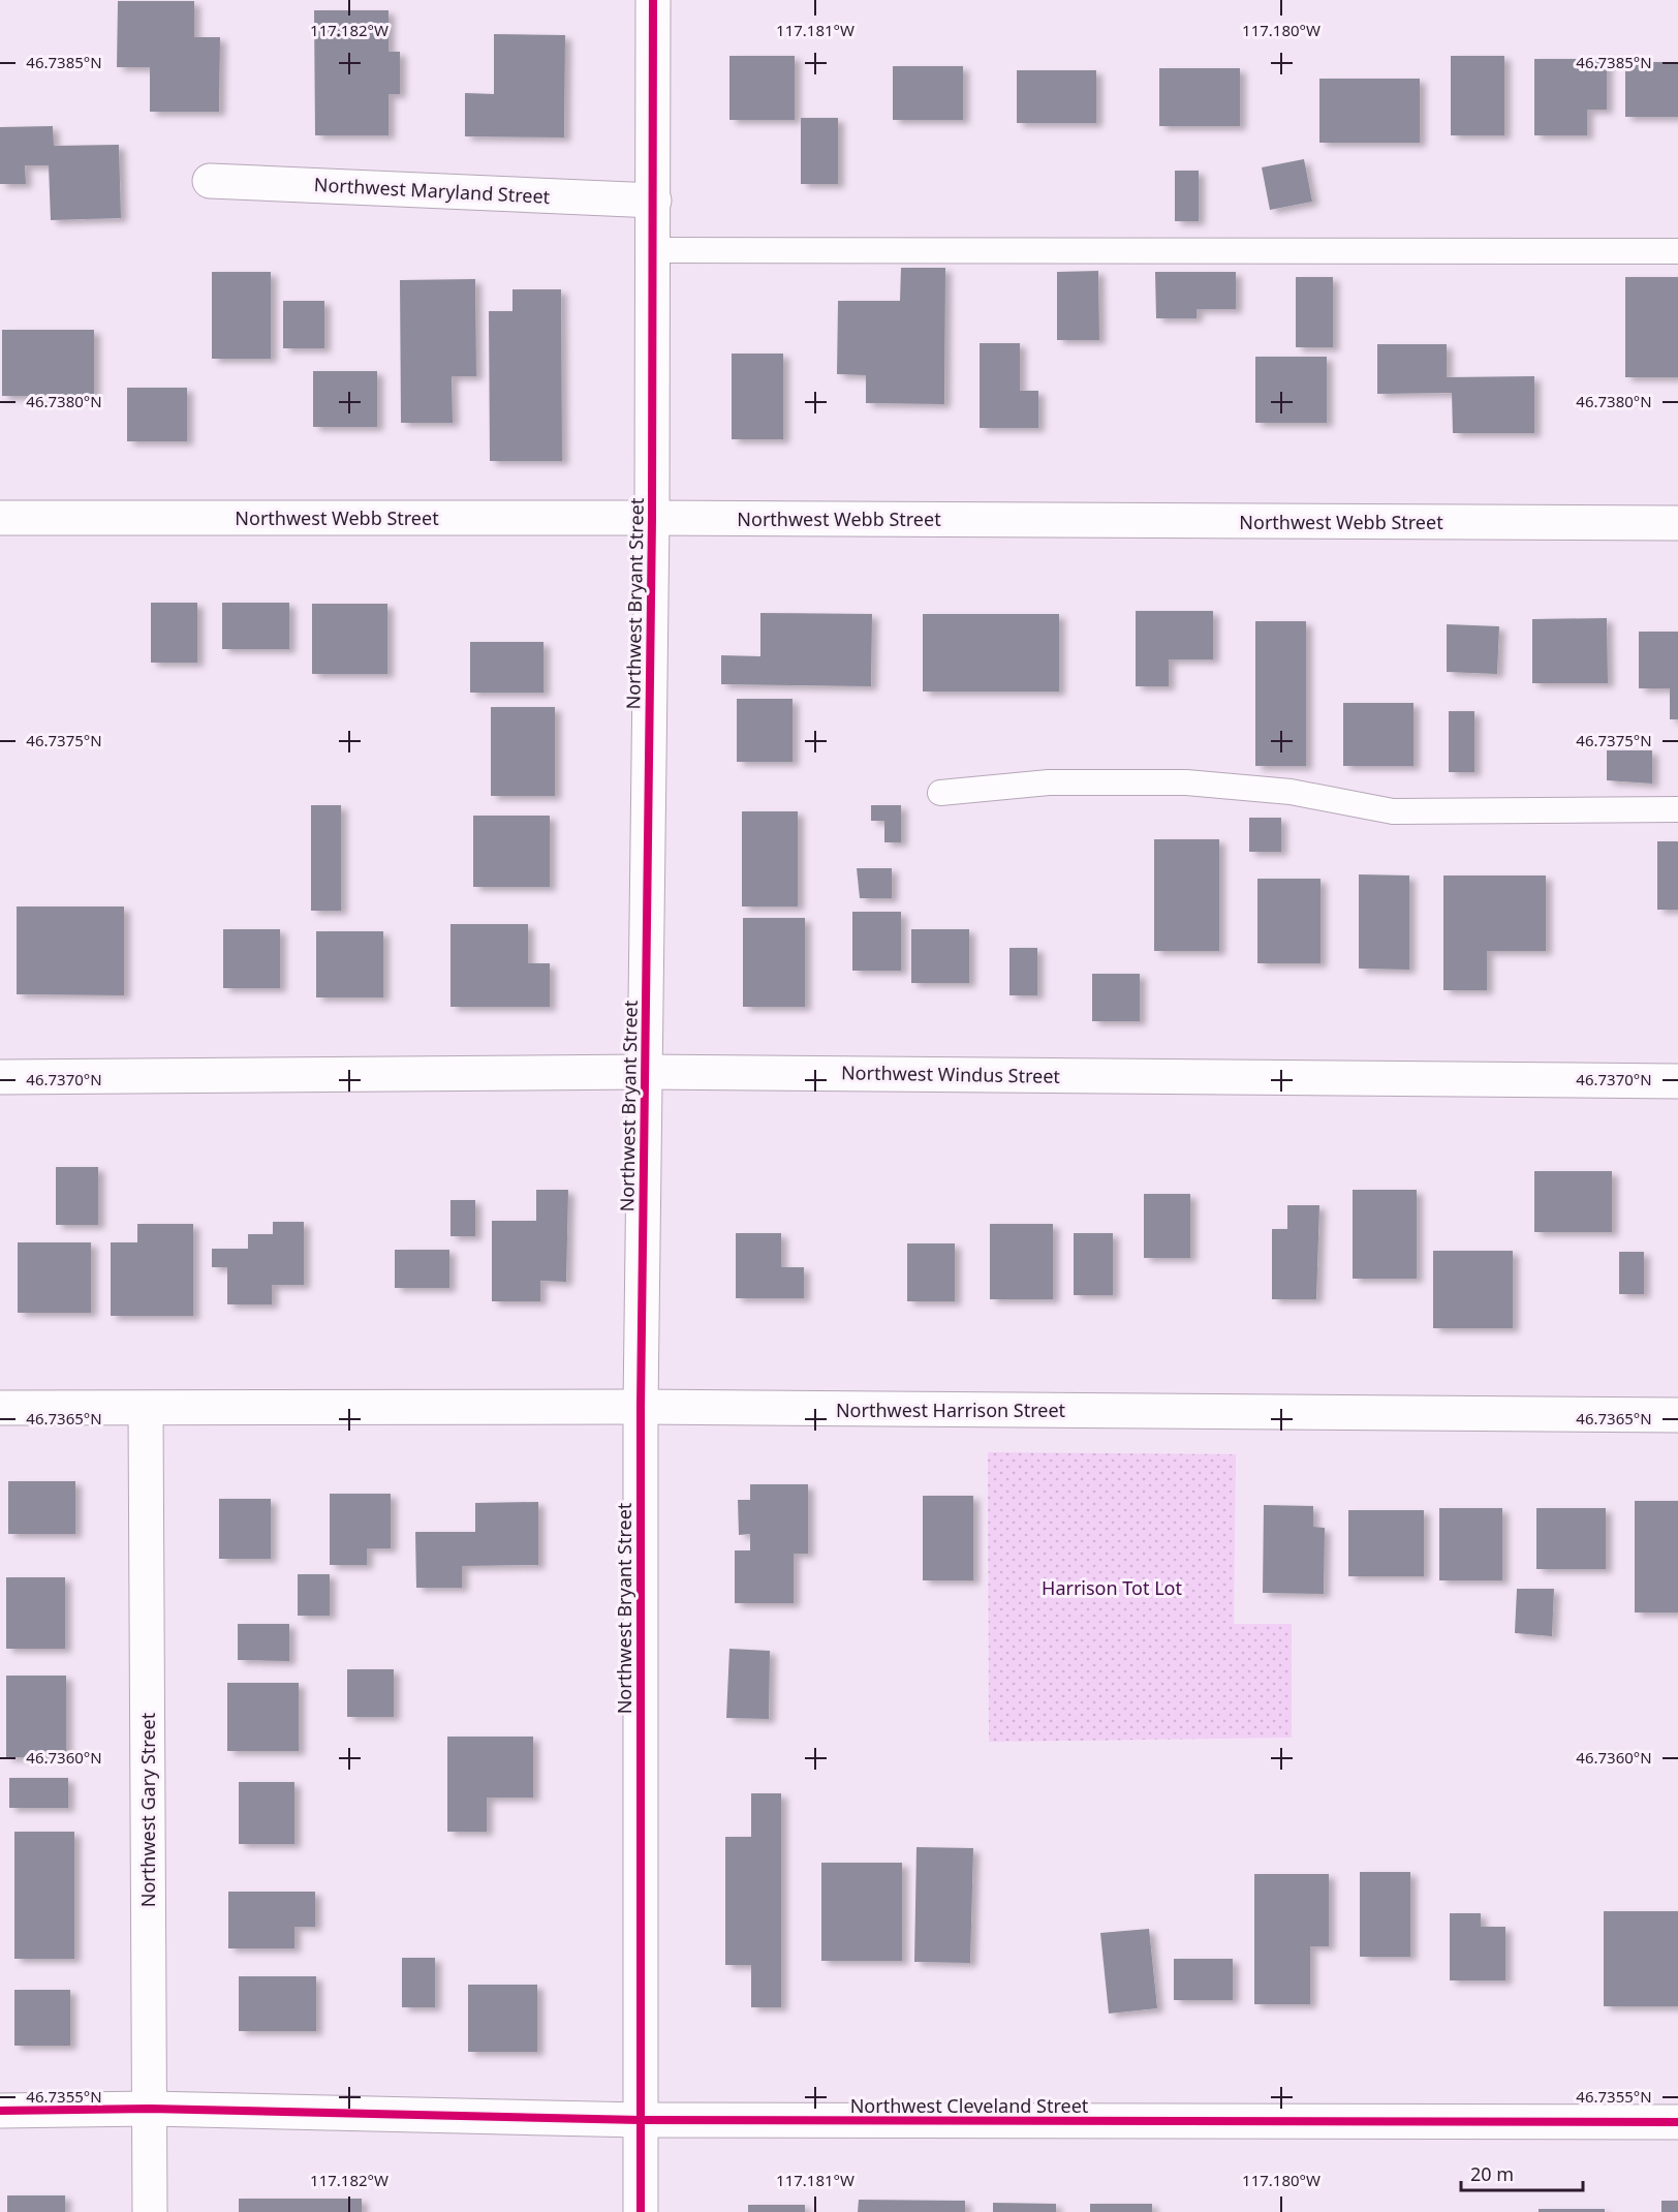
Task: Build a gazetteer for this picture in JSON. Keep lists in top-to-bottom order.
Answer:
{
  "streets": {
    "street": [
      "Northwest Maryland Street",
      "Northwest Webb Street",
      "Northwest Bryant Street",
      "Northwest Windus Street",
      "Northwest Harrison Street",
      "Northwest Gary Street",
      "Northwest Cleveland Street"
    ]
  },
  "crossings": [
    ["Northwest Maryland Street", "Northwest Bryant Street"],
    ["Northwest Webb Street", "Northwest Bryant Street"],
    ["Northwest Bryant Street", "Northwest Windus Street"],
    ["Northwest Bryant Street", "Northwest Harrison Street"],
    ["Northwest Bryant Street", "Northwest Cleveland Street"],
    ["Northwest Harrison Street", "Northwest Gary Street"],
    ["Northwest Gary Street", "Northwest Cleveland Street"]
  ],
  "parks": ["Harrison Tot Lot"],
  "scale_bar": "20 m",
  "coordinates": [
    "117.182°W",
    "117.181°W",
    "117.180°W",
    "46.7385°N",
    "46.7380°N",
    "46.7375°N",
    "46.7370°N",
    "46.7365°N",
    "46.7360°N",
    "46.7355°N"
  ]
}
